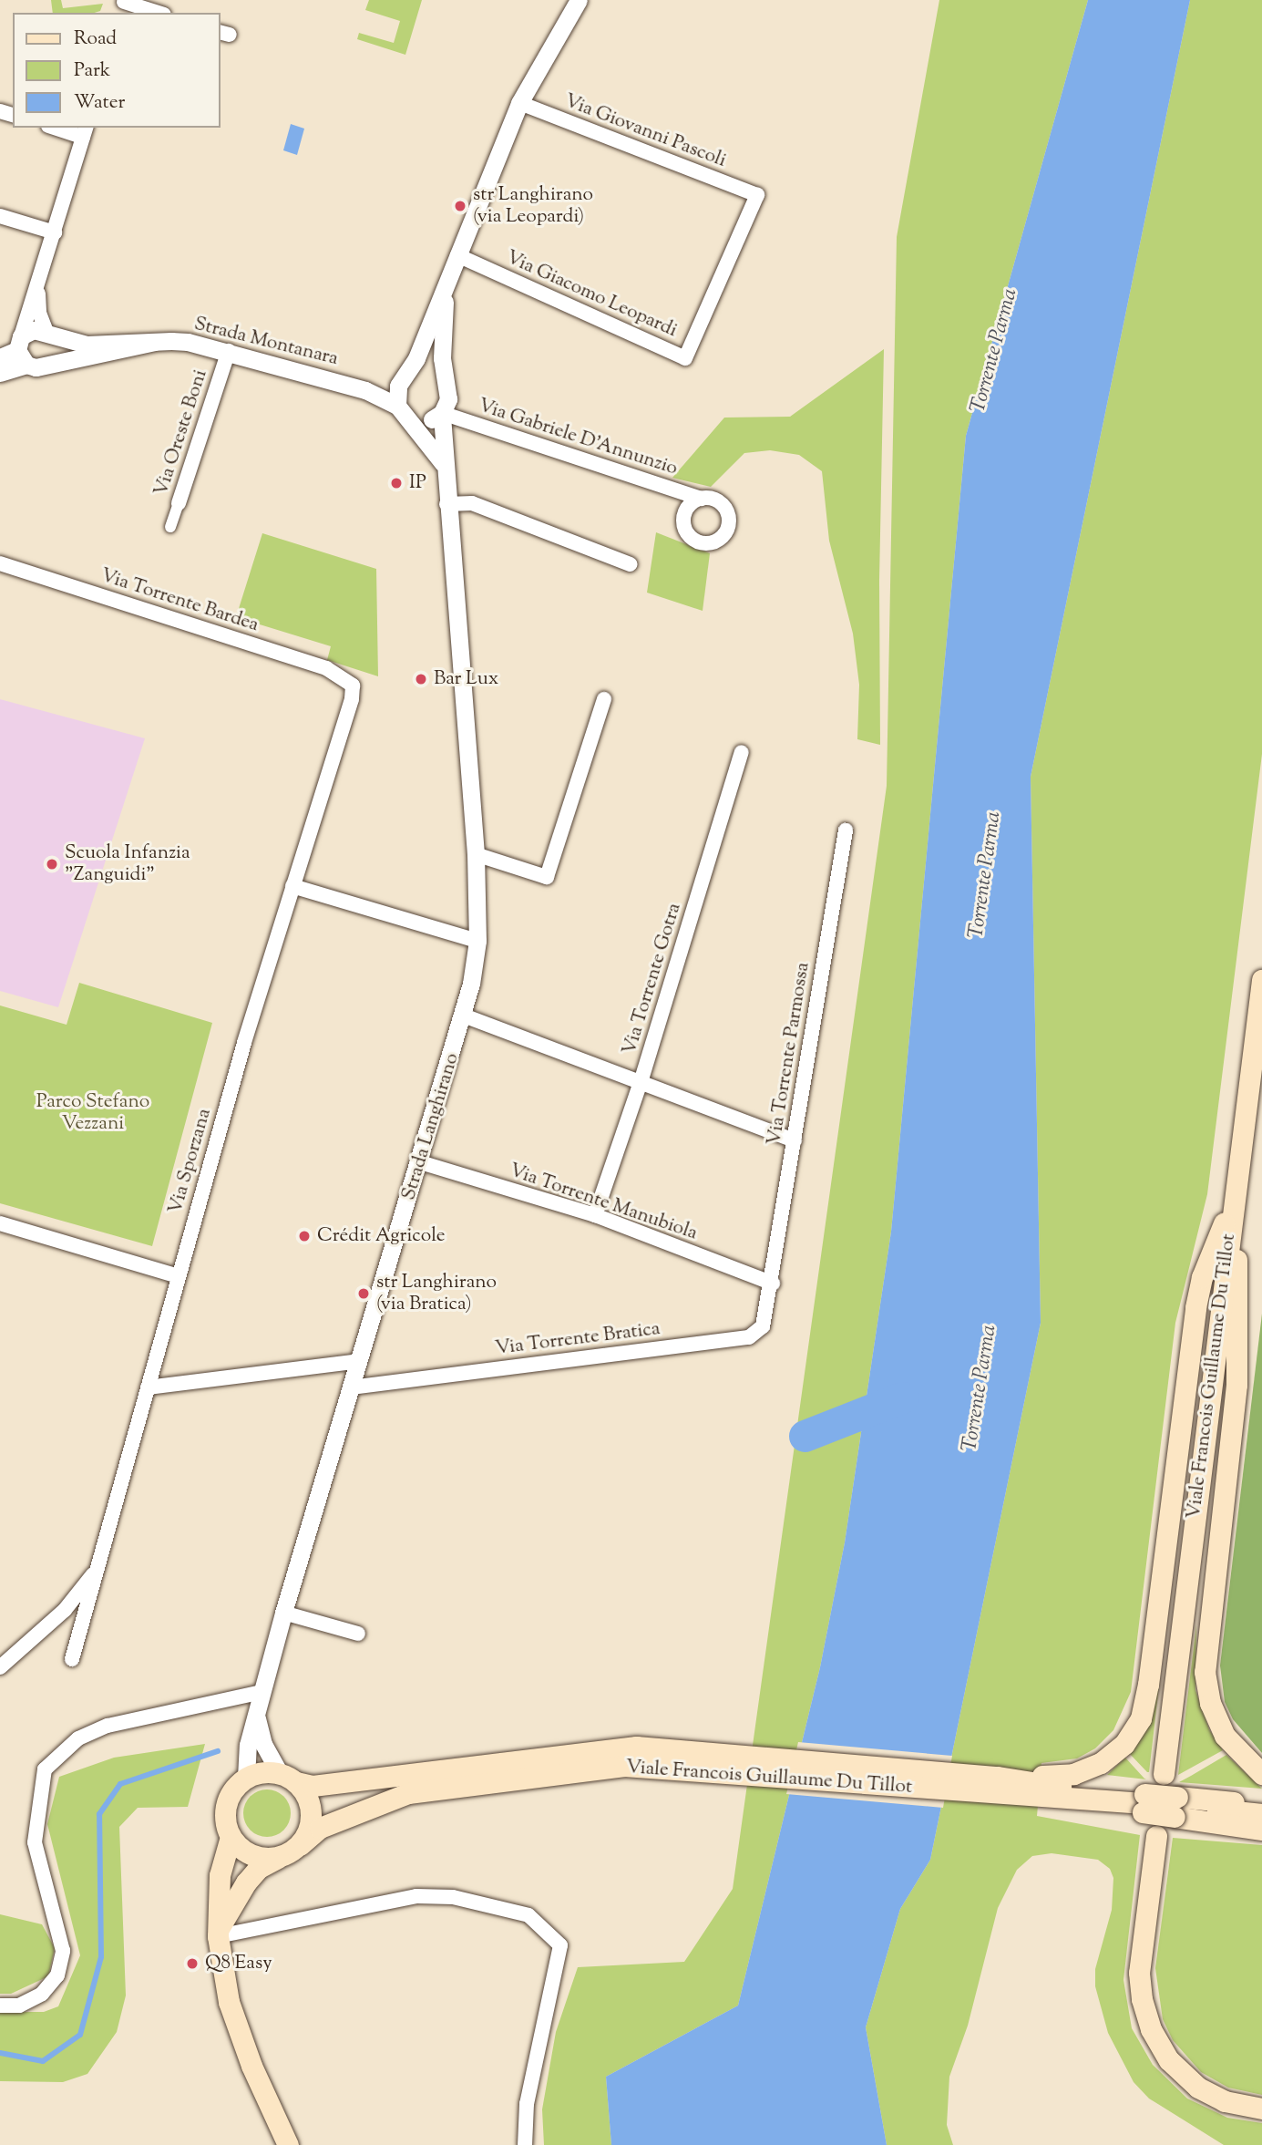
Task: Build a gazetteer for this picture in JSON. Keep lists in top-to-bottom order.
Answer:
{
  "streets": {
    "main road": ["Strada Langhirano", "Viale Francois Guillaume Du Tillot"],
    "street": [
      "Via Giovanni Pascoli",
      "Via Giacomo Leopardi",
      "Strada Montanara",
      "Via Oreste Boni",
      "Via Gabriele D'Annunzio",
      "Via Torrente Bardea",
      "Via Torrente Gotra",
      "Via Torrente Parmossa",
      "Via Sporzana",
      "Via Torrente Manubiola",
      "Via Torrente Bratica"
    ]
  },
  "crossings": [
    ["Via Giovanni Pascoli", "Via Giacomo Leopardi"],
    ["Via Giovanni Pascoli", "Strada Langhirano"],
    ["Via Giacomo Leopardi", "Strada Langhirano"],
    ["Strada Montanara", "Via Oreste Boni"],
    ["Strada Montanara", "Via Gabriele D'Annunzio"],
    ["Strada Montanara", "Strada Langhirano"],
    ["Via Gabriele D'Annunzio", "Strada Langhirano"],
    ["Via Torrente Bardea", "Via Sporzana"],
    ["Via Torrente Gotra", "Via Torrente Manubiola"],
    ["Via Torrente Parmossa", "Via Torrente Manubiola"],
    ["Via Torrente Parmossa", "Via Torrente Bratica"],
    ["Strada Langhirano", "Via Torrente Manubiola"],
    ["Strada Langhirano", "Via Torrente Bratica"],
    ["Strada Langhirano", "Viale Francois Guillaume Du Tillot"],
    ["Via Torrente Manubiola", "Via Torrente Bratica"]
  ],
  "water": ["Torrente Parma"],
  "parks": ["Parco Stefano Vezzani"],
  "places": [
    "str Langhirano (via Leopardi)",
    "IP",
    "Bar Lux",
    "Scuola Infanzia \"Zanguidi\"",
    "Crédit Agricole",
    "str Langhirano (via Bratica)",
    "Q8 Easy"
  ],
  "legend": ["Road", "Park", "Water"]
}
